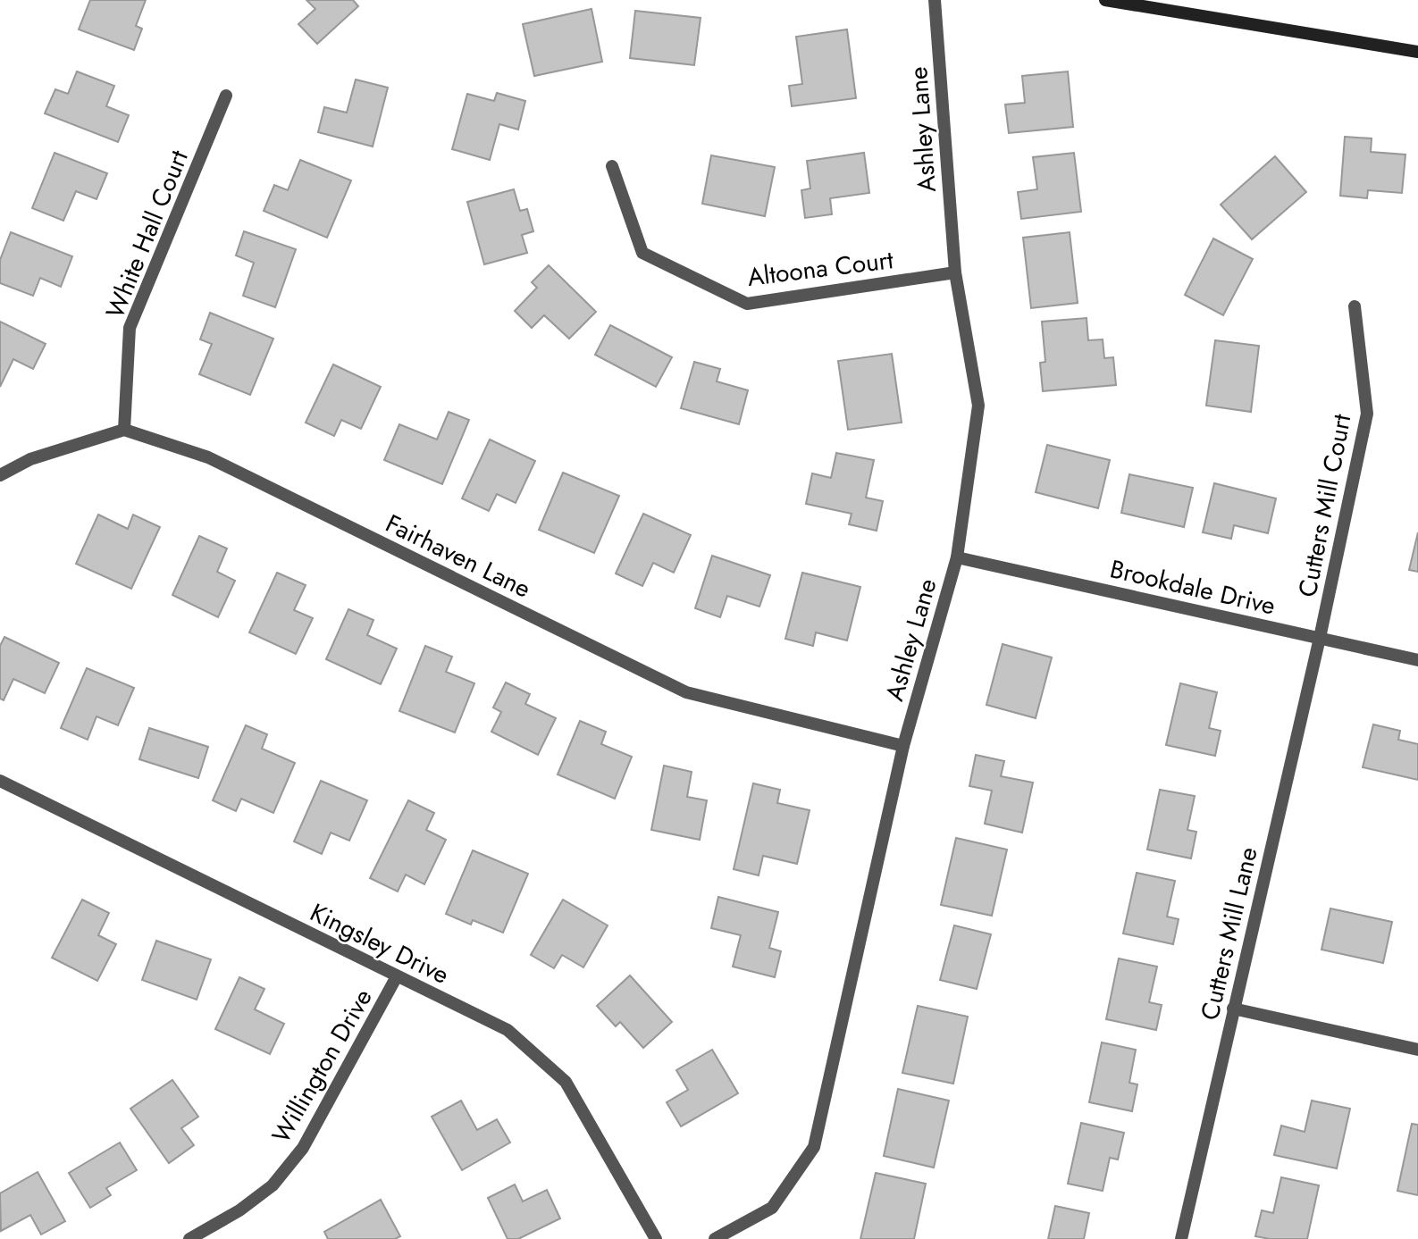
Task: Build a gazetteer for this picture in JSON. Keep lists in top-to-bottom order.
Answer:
{
  "streets": {
    "street": [
      "Ashley Lane",
      "White Hall Court",
      "Altoona Court",
      "Cutters Mill Court",
      "Fairhaven Lane",
      "Brookdale Drive",
      "Cutters Mill Lane",
      "Kingsley Drive",
      "Willington Drive"
    ]
  },
  "crossings": [
    ["Ashley Lane", "Altoona Court"],
    ["Ashley Lane", "Fairhaven Lane"],
    ["Ashley Lane", "Brookdale Drive"],
    ["White Hall Court", "Fairhaven Lane"],
    ["Cutters Mill Court", "Brookdale Drive"],
    ["Cutters Mill Court", "Cutters Mill Lane"],
    ["Brookdale Drive", "Cutters Mill Lane"],
    ["Kingsley Drive", "Willington Drive"]
  ]
}
